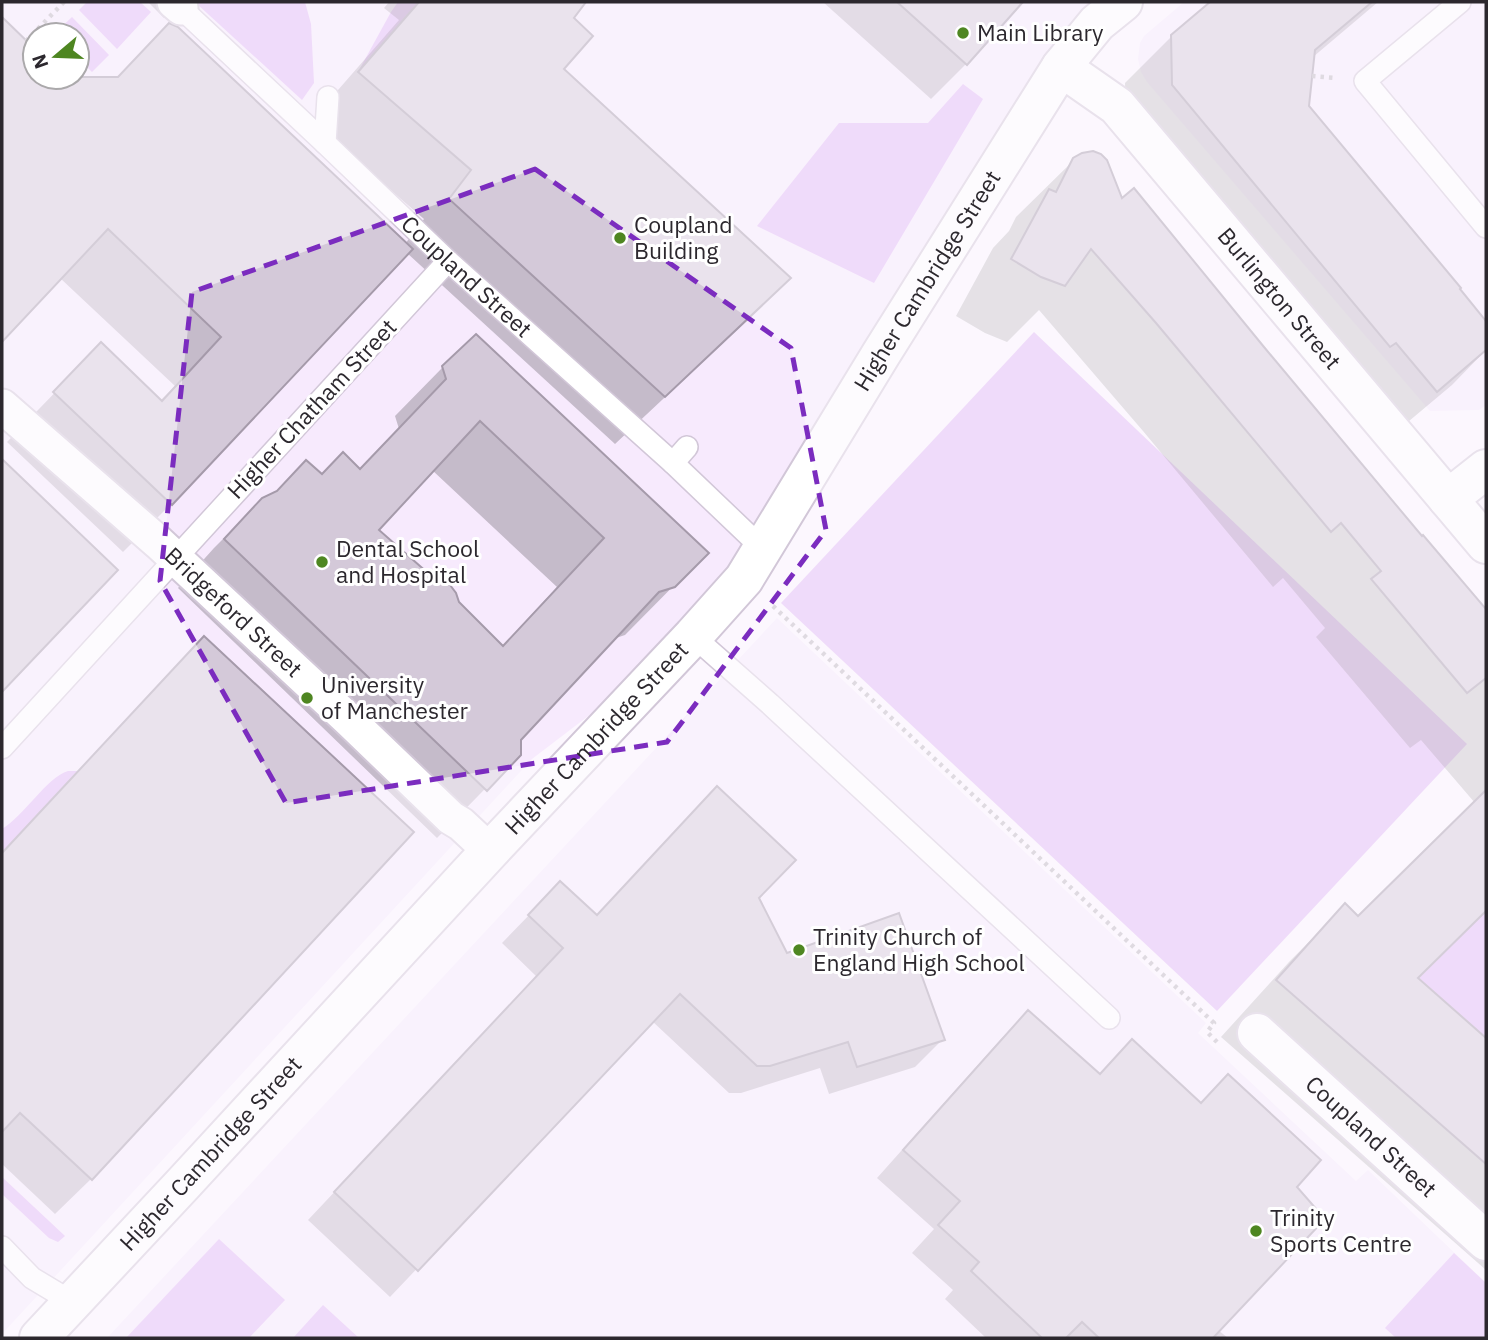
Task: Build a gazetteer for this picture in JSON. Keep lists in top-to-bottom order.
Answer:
{
  "streets": {
    "street": [
      "Coupland Street",
      "Higher Cambridge Street",
      "Burlington Street",
      "Bridgeford Street"
    ],
    "lane": ["Higher Chatham Street"]
  },
  "crossings": [
    ["Coupland Street", "Higher Cambridge Street"],
    ["Coupland Street", "Higher Chatham Street"],
    ["Higher Cambridge Street", "Burlington Street"],
    ["Higher Cambridge Street", "Bridgeford Street"],
    ["Higher Chatham Street", "Bridgeford Street"]
  ],
  "places": [
    "Main Library",
    "Coupland Building",
    "Dental School and Hospital",
    "University of Manchester",
    "Trinity Church of England High School",
    "Trinity Sports Centre"
  ],
  "north": "left"
}
